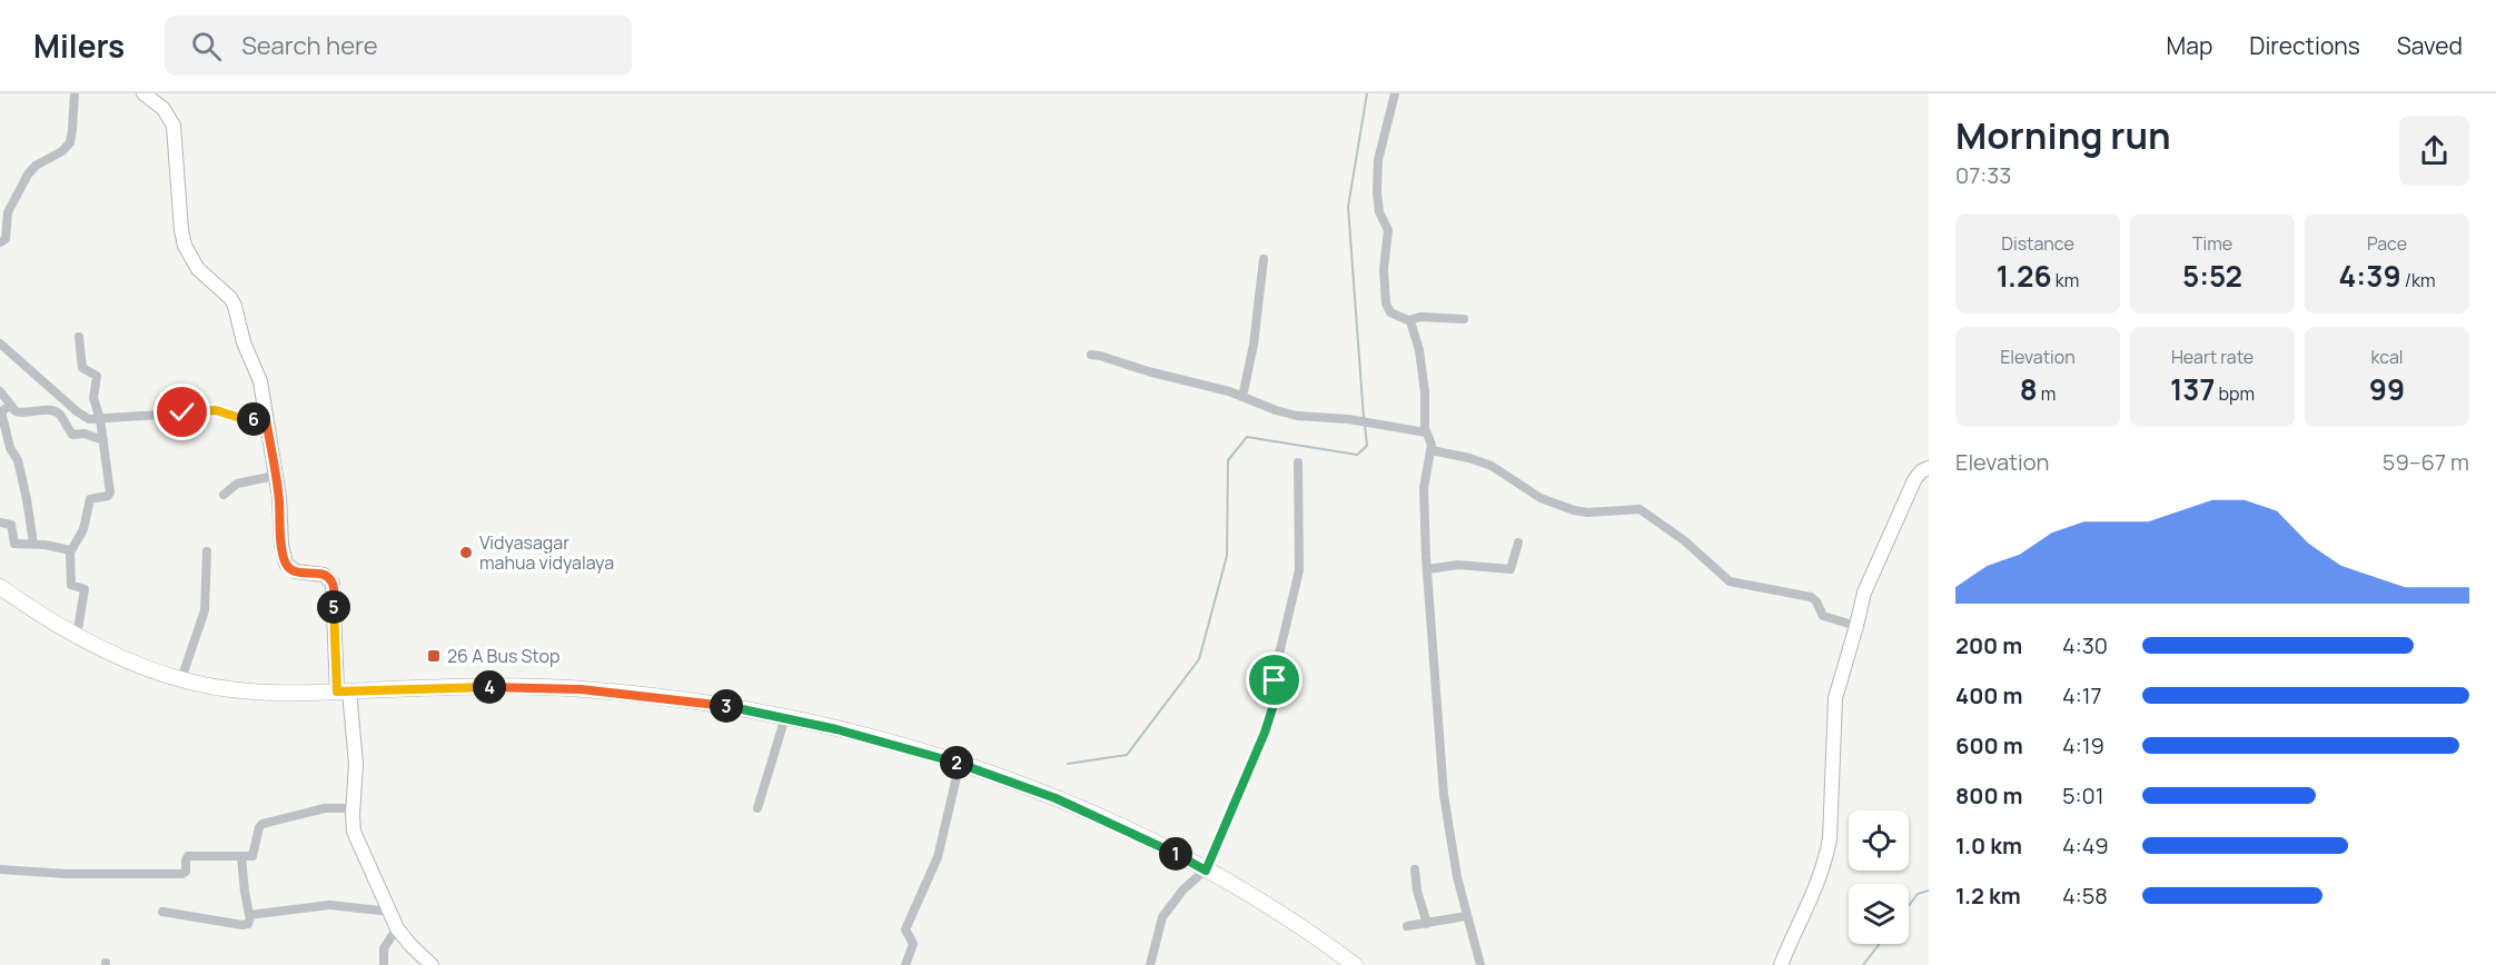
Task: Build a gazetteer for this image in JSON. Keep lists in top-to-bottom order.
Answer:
{
  "places": {
    "other": ["Vidyasagar mahua vidyalaya"],
    "transit": ["26 A Bus Stop"]
  },
  "page": {
    "header": "Milers",
    "search": "Search here",
    "nav": ["Map", "Directions", "Saved"],
    "heading": ["Morning run", "07:33"],
    "stats": [
      ["Distance", "1.26 km"],
      ["Time", "5:52"],
      ["Pace", "4:39 /km"],
      ["Elevation", "8 m"],
      ["Heart rate", "137 bpm"],
      ["kcal", "99"]
    ],
    "pins": [
      "6",
      "5",
      "4",
      "3",
      "2",
      "1"
    ],
    "chart": ["Elevation", "59–67 m"],
    "list": [
      {
        "name": "200 m",
        "note": "4:30"
      },
      {
        "name": "400 m",
        "note": "4:17"
      },
      {
        "name": "600 m",
        "note": "4:19"
      },
      {
        "name": "800 m",
        "note": "5:01"
      },
      {
        "name": "1.0 km",
        "note": "4:49"
      },
      {
        "name": "1.2 km",
        "note": "4:58"
      }
    ]
  }
}
